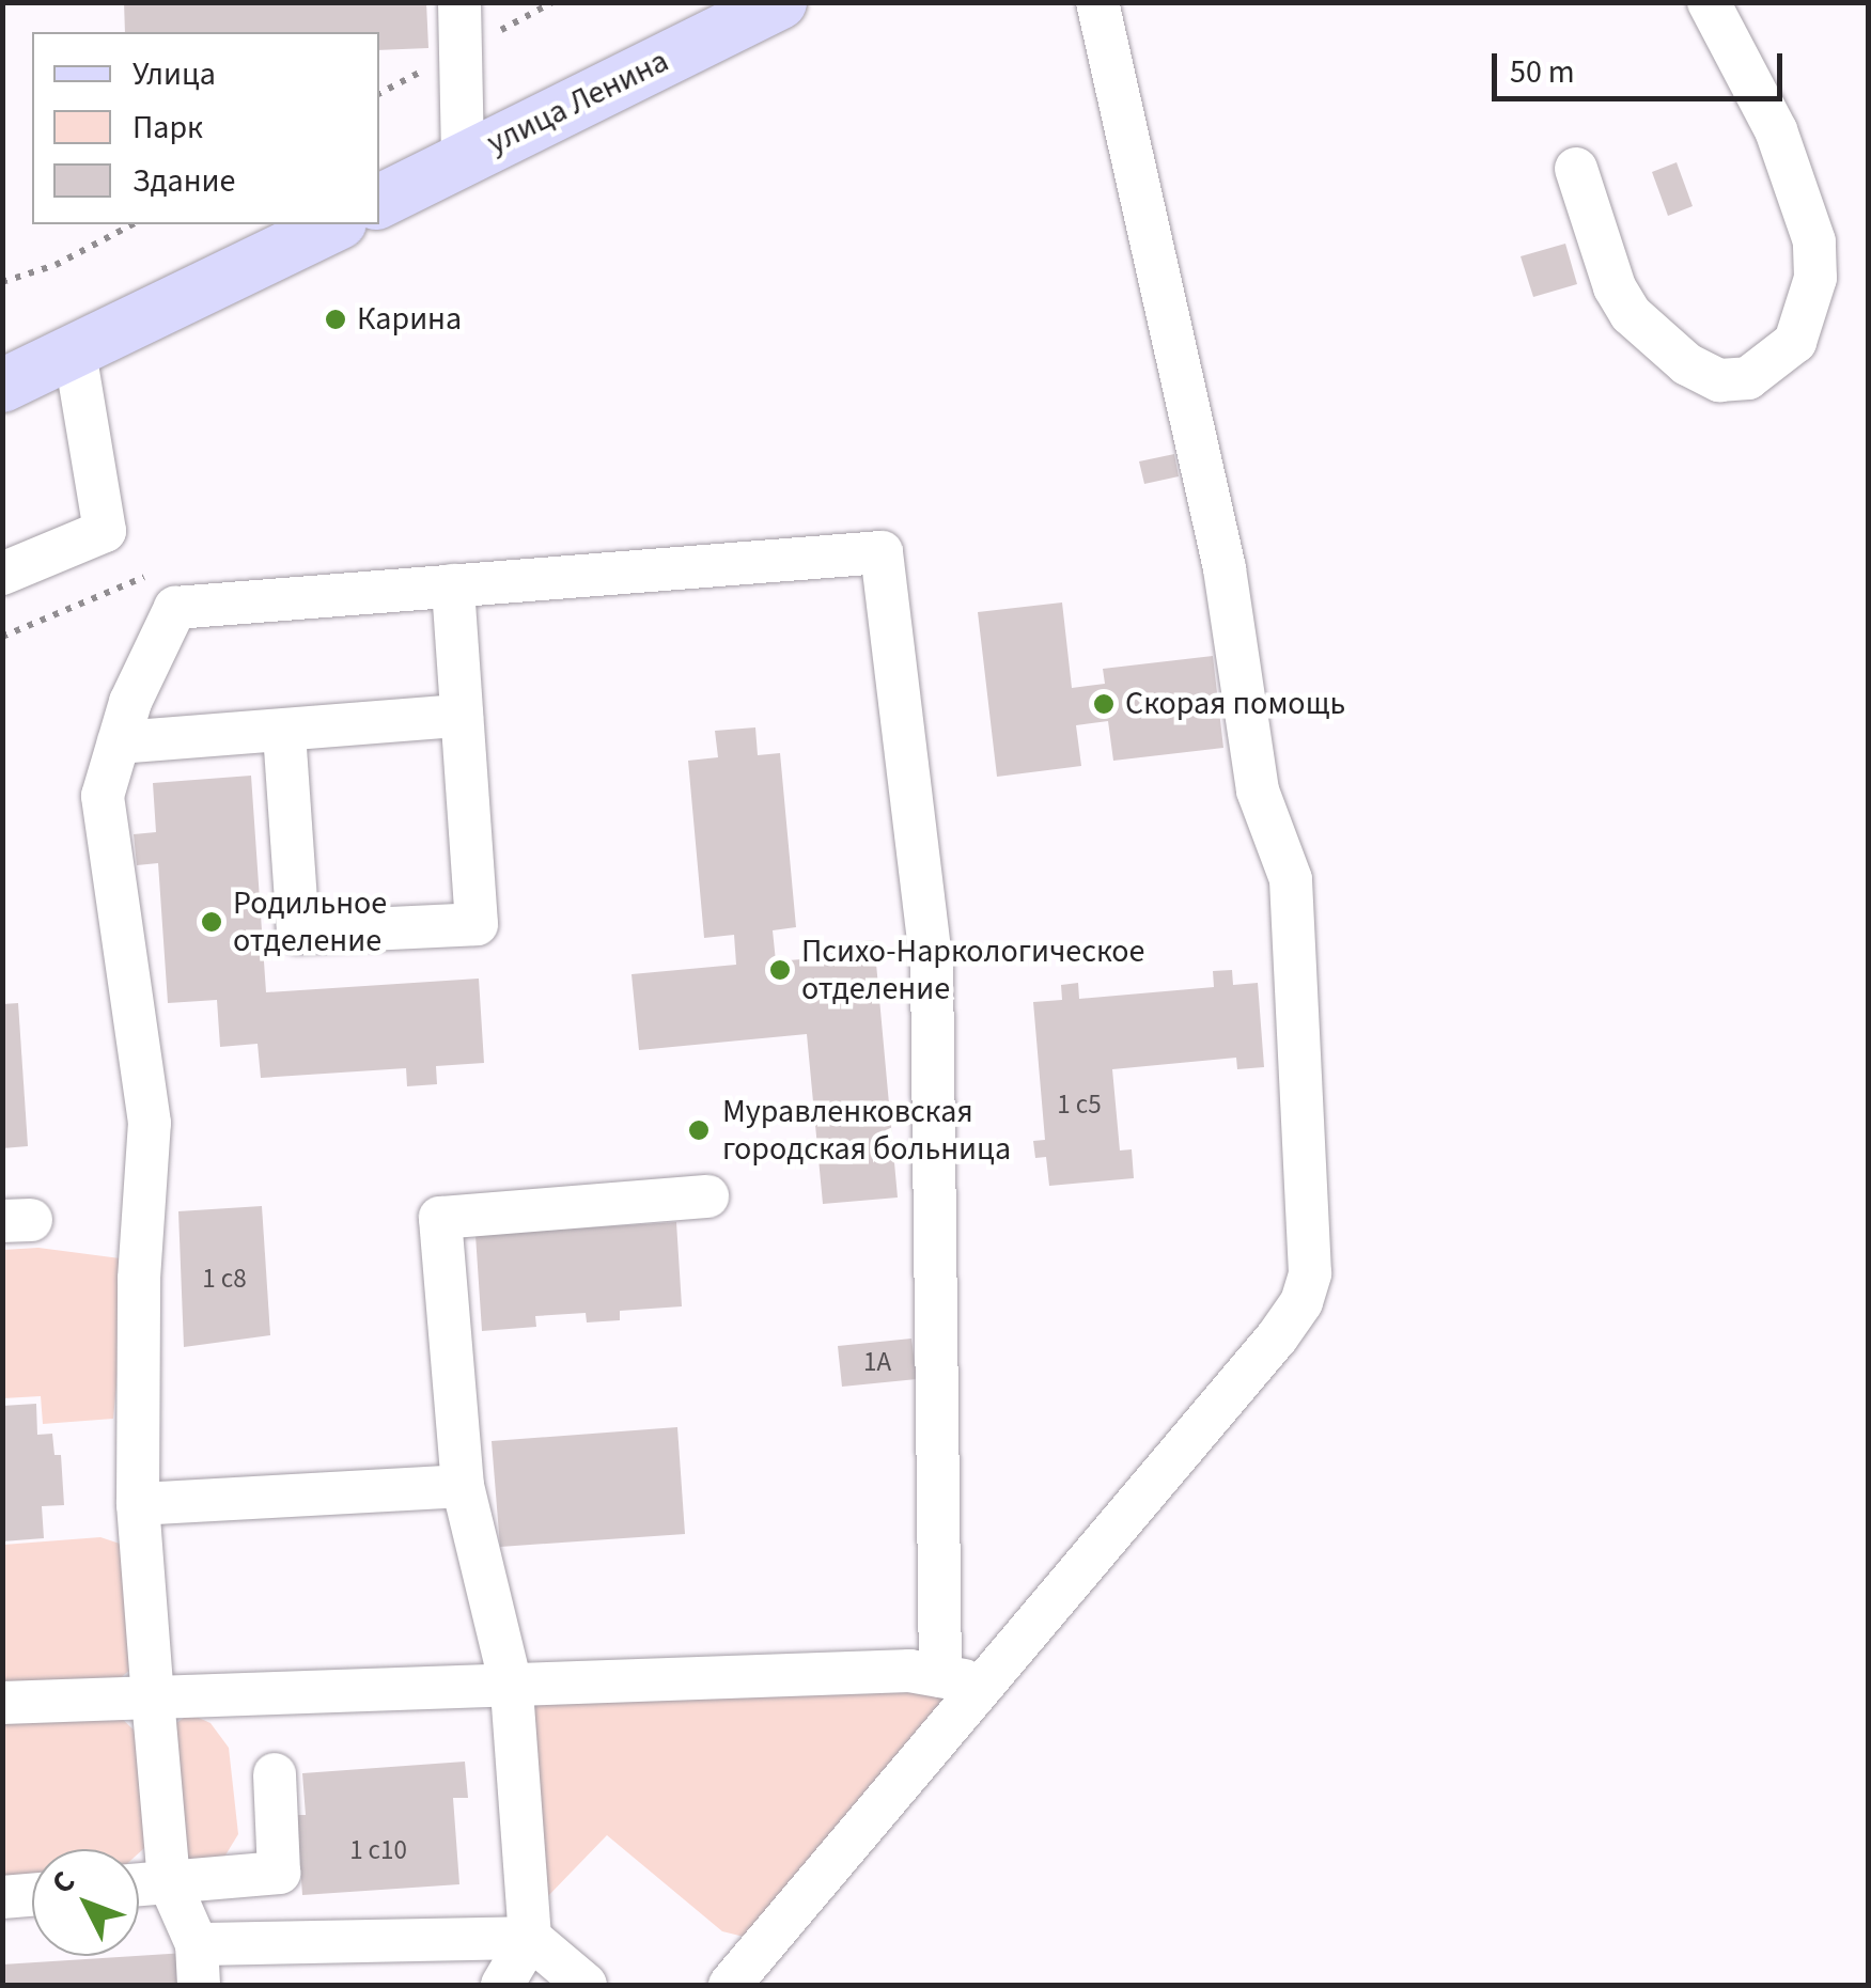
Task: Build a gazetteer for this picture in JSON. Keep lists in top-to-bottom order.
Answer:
{
  "streets": {
    "main road": ["улица Ленина"]
  },
  "places": [
    "Карина",
    "Скорая помощь",
    "Родильное отделение",
    "Психо-Наркологическое отделение",
    "Муравленковская городская больница"
  ],
  "house_numbers": [
    "1 с5",
    "1 с8",
    "1А",
    "1 с10"
  ],
  "legend": ["Улица", "Парк", "Здание"],
  "scale_bar": "50 m",
  "north": "top left"
}
